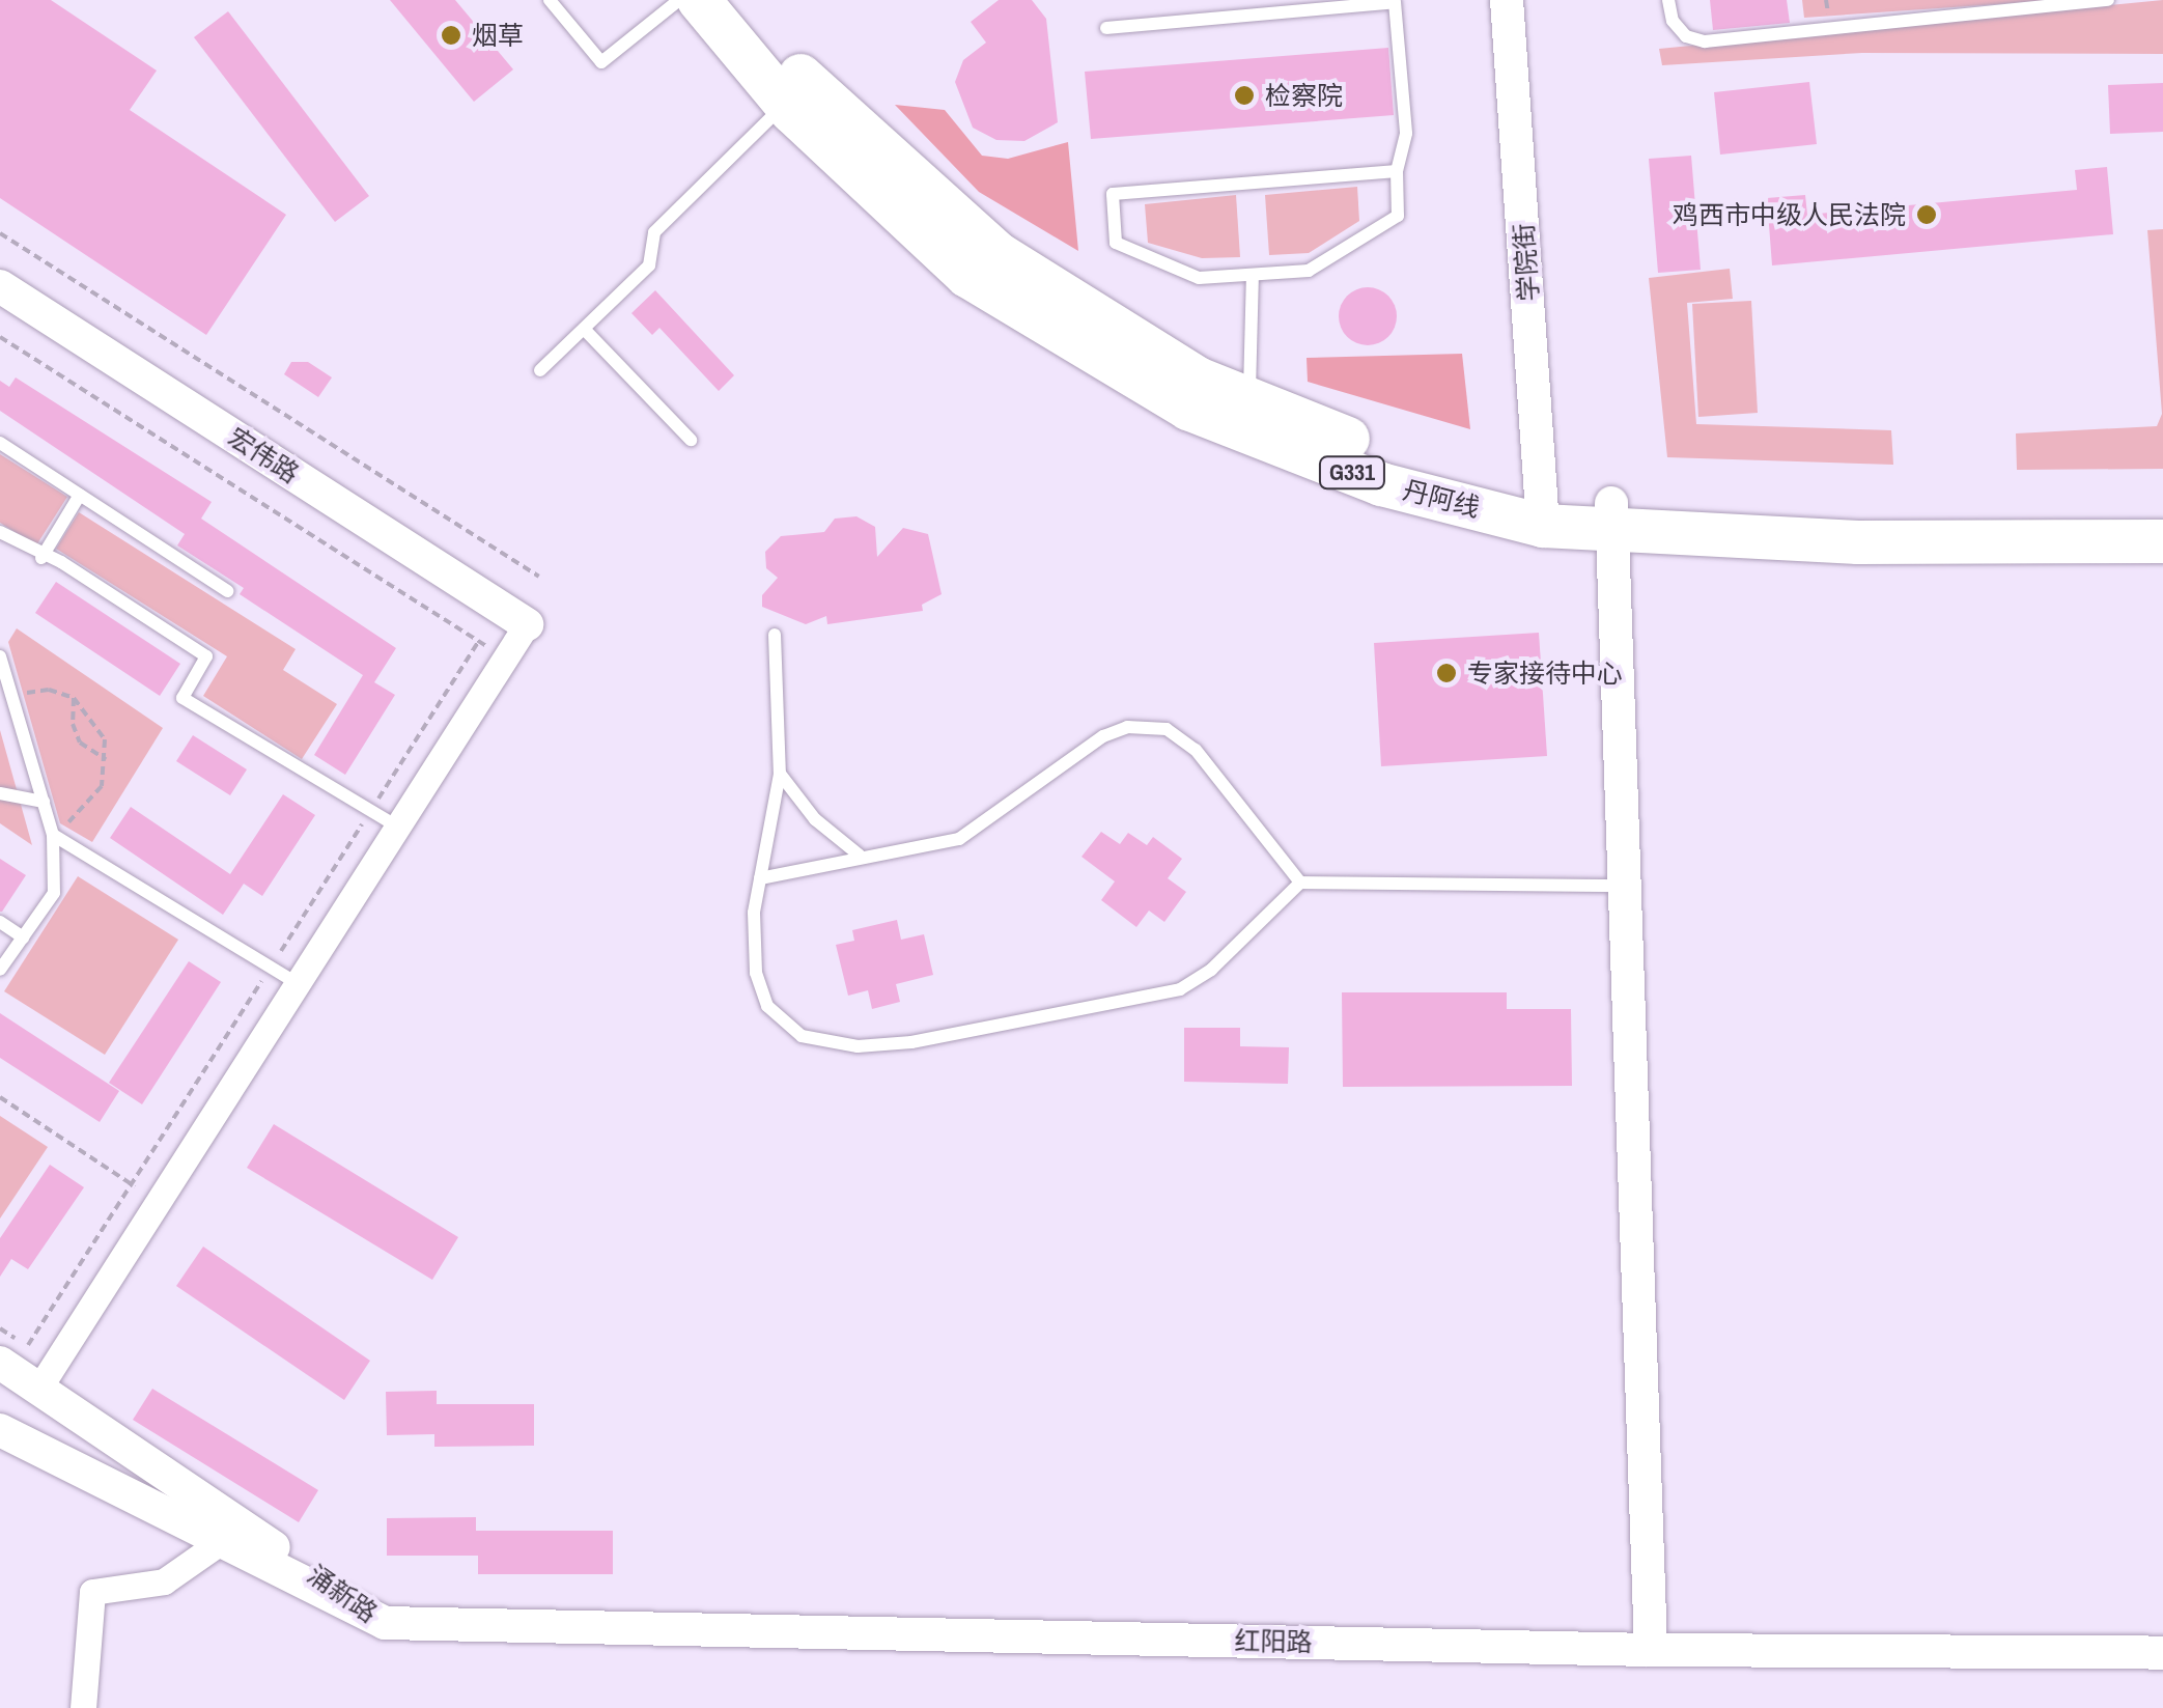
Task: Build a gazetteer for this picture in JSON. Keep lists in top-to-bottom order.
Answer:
{
  "streets": {
    "highway": ["G331", "丹阿线"],
    "street": [
      "学院街",
      "宏伟路",
      "涌新路",
      "红阳路"
    ]
  },
  "crossings": [
    ["学院街", "丹阿线"],
    ["涌新路", "红阳路"]
  ],
  "places": [
    "烟草",
    "检察院",
    "鸡西市中级人民法院",
    "专家接待中心"
  ]
}
